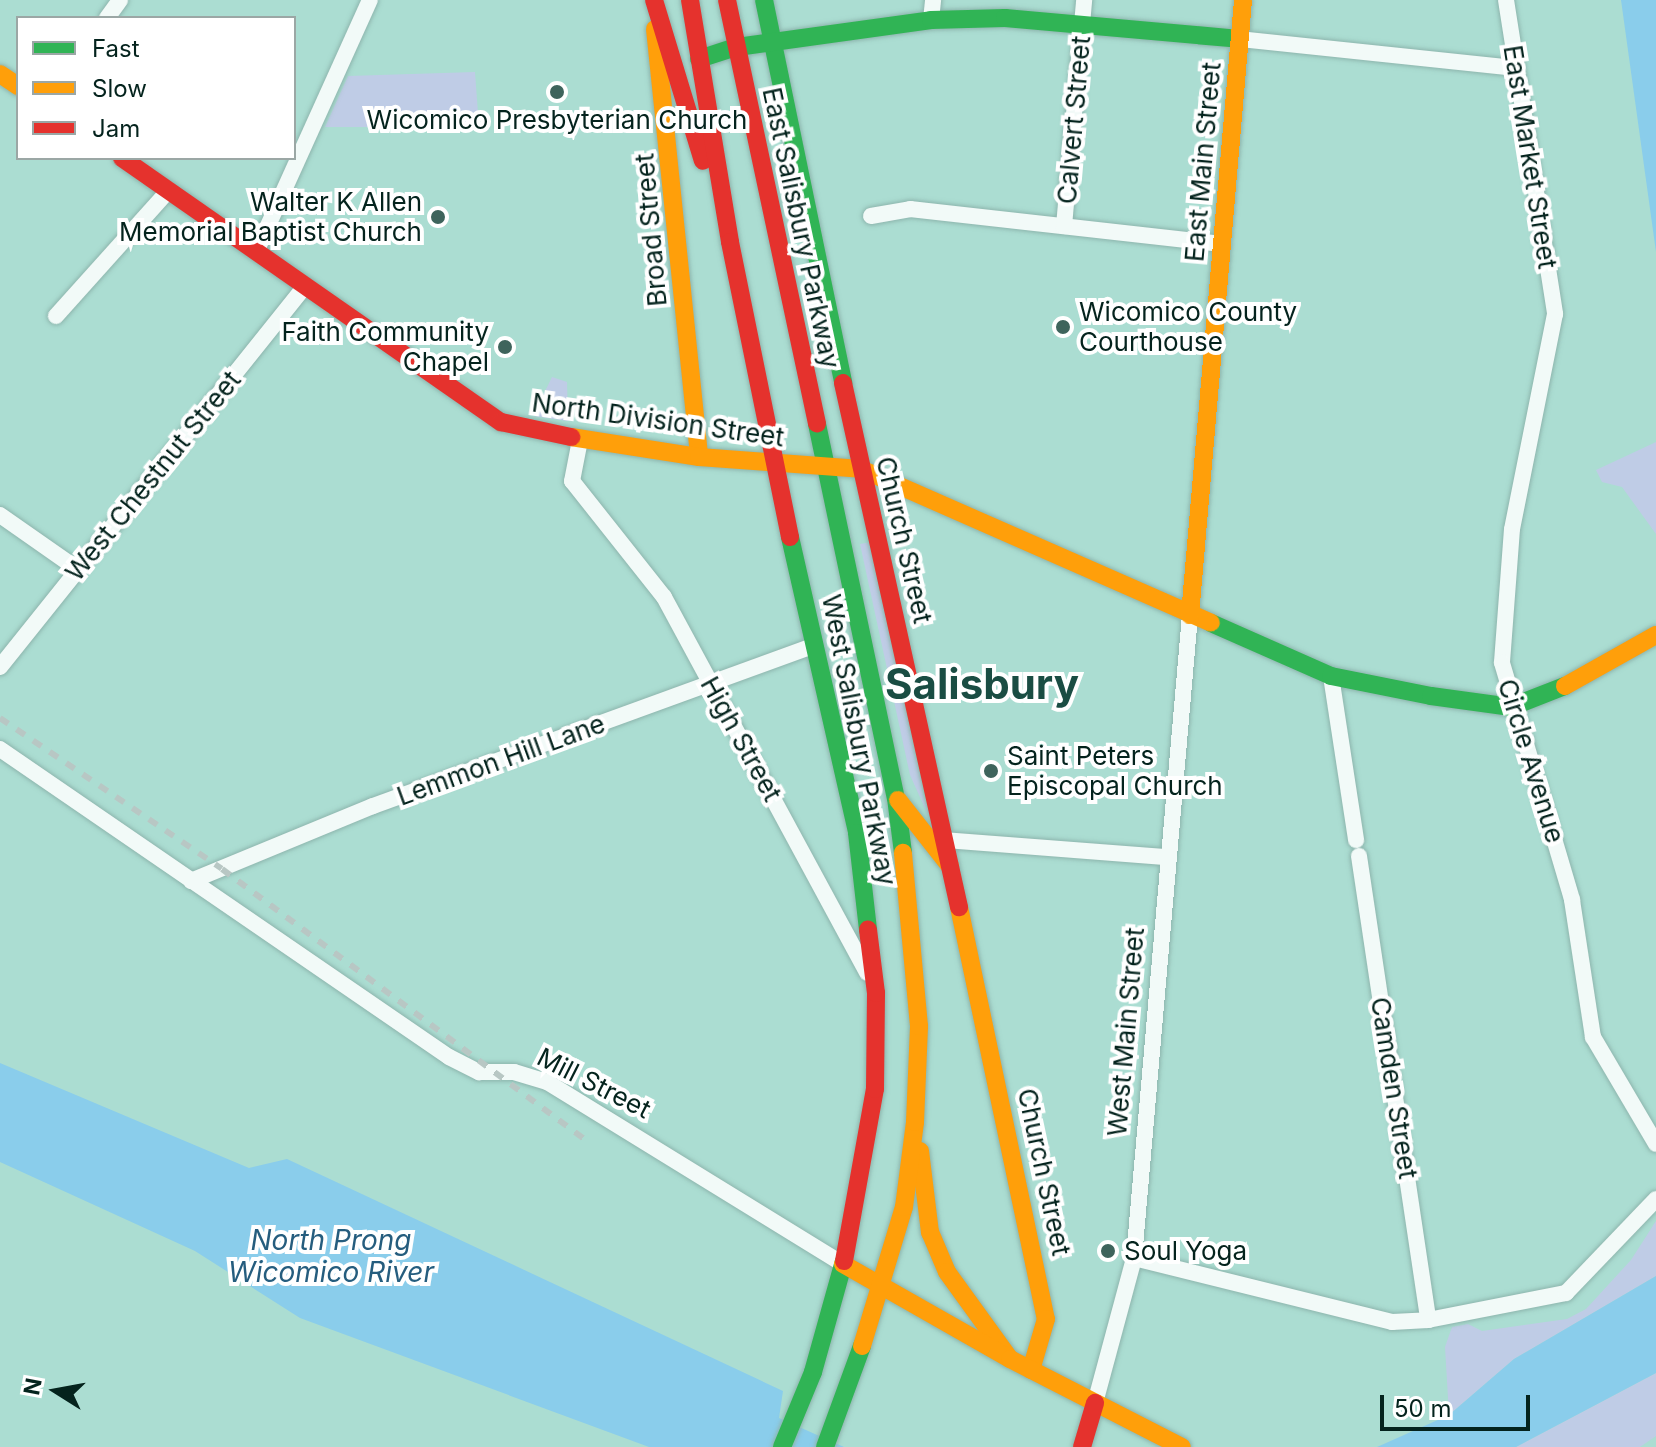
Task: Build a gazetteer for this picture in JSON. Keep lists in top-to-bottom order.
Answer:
{
  "streets": {
    "street": [
      "Calvert Street",
      "East Market Street",
      "East Main Street",
      "East Salisbury Parkway",
      "Broad Street",
      "North Division Street",
      "West Chestnut Street",
      "Church Street",
      "High Street",
      "West Salisbury Parkway",
      "Lemmon Hill Lane",
      "Circle Avenue",
      "West Main Street",
      "Mill Street",
      "Camden Street"
    ]
  },
  "crossings": [
    ["Calvert Street", "East Main Street"],
    ["East Market Street", "Circle Avenue"],
    ["East Main Street", "North Division Street"],
    ["East Main Street", "West Main Street"],
    ["East Salisbury Parkway", "North Division Street"],
    ["East Salisbury Parkway", "West Salisbury Parkway"],
    ["Broad Street", "North Division Street"],
    ["North Division Street", "West Chestnut Street"],
    ["North Division Street", "Church Street"],
    ["North Division Street", "High Street"],
    ["North Division Street", "West Salisbury Parkway"],
    ["North Division Street", "Circle Avenue"],
    ["North Division Street", "West Main Street"],
    ["North Division Street", "Camden Street"],
    ["Church Street", "Mill Street"],
    ["High Street", "West Salisbury Parkway"],
    ["High Street", "Lemmon Hill Lane"],
    ["West Salisbury Parkway", "Lemmon Hill Lane"],
    ["West Salisbury Parkway", "Mill Street"],
    ["Lemmon Hill Lane", "Mill Street"],
    ["West Main Street", "Mill Street"]
  ],
  "districts": ["Salisbury"],
  "water": ["North Prong Wicomico River"],
  "places": [
    "Wicomico Presbyterian Church",
    "Walter K Allen Memorial Baptist Church",
    "Wicomico County Courthouse",
    "Faith Community Chapel",
    "Saint Peters Episcopal Church",
    "Soul Yoga"
  ],
  "legend": ["Fast", "Slow", "Jam"],
  "scale_bar": "50 m",
  "north": "left"
}
